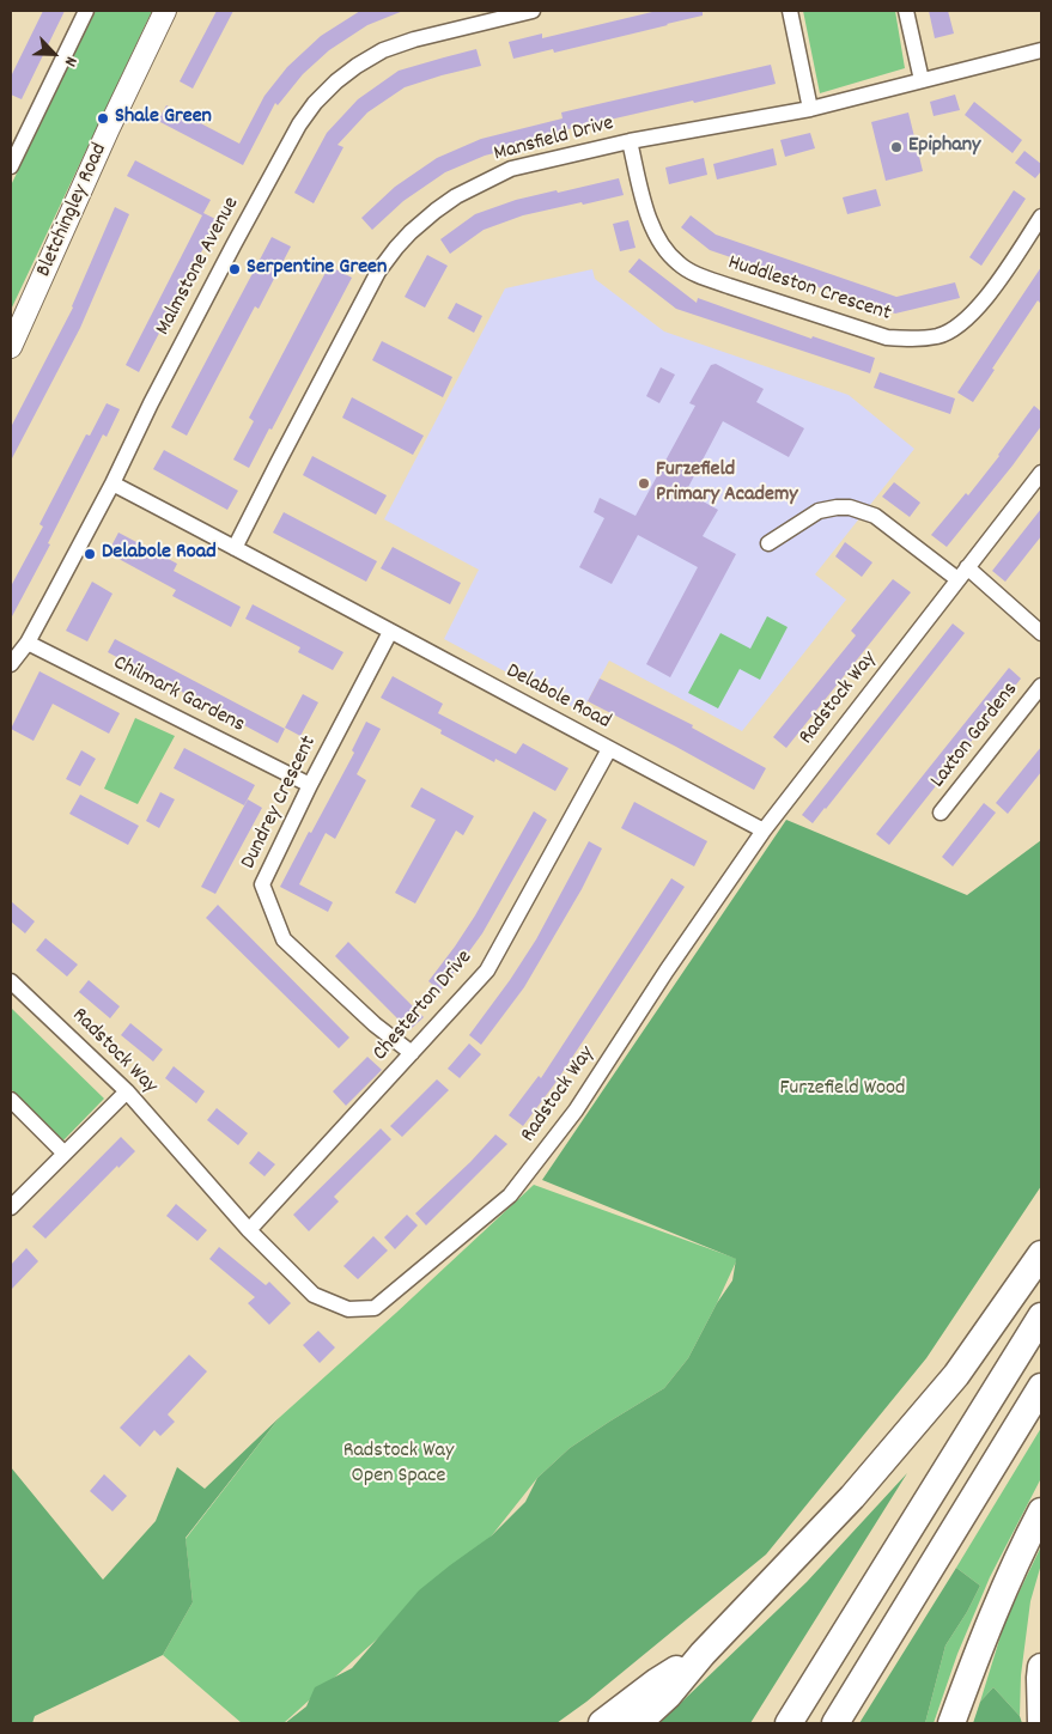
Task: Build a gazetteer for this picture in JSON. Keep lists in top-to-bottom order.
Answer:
{
  "streets": {
    "street": [
      "Mansfield Drive",
      "Bletchingley Road",
      "Malmstone Avenue",
      "Huddleston Crescent",
      "Chilmark Gardens",
      "Delabole Road",
      "Radstock Way",
      "Laxton Gardens",
      "Dundrey Crescent",
      "Chesterton Drive"
    ]
  },
  "crossings": [
    ["Mansfield Drive", "Huddleston Crescent"],
    ["Mansfield Drive", "Delabole Road"],
    ["Malmstone Avenue", "Chilmark Gardens"],
    ["Malmstone Avenue", "Delabole Road"],
    ["Chilmark Gardens", "Dundrey Crescent"],
    ["Delabole Road", "Radstock Way"],
    ["Delabole Road", "Dundrey Crescent"],
    ["Delabole Road", "Chesterton Drive"],
    ["Radstock Way", "Chesterton Drive"],
    ["Dundrey Crescent", "Chesterton Drive"]
  ],
  "parks": ["Furzefield Wood", "Radstock Way Open Space"],
  "places": [
    "Shale Green",
    "Epiphany",
    "Serpentine Green",
    "Furzefield Primary Academy",
    "Delabole Road"
  ],
  "north": "bottom right"
}
